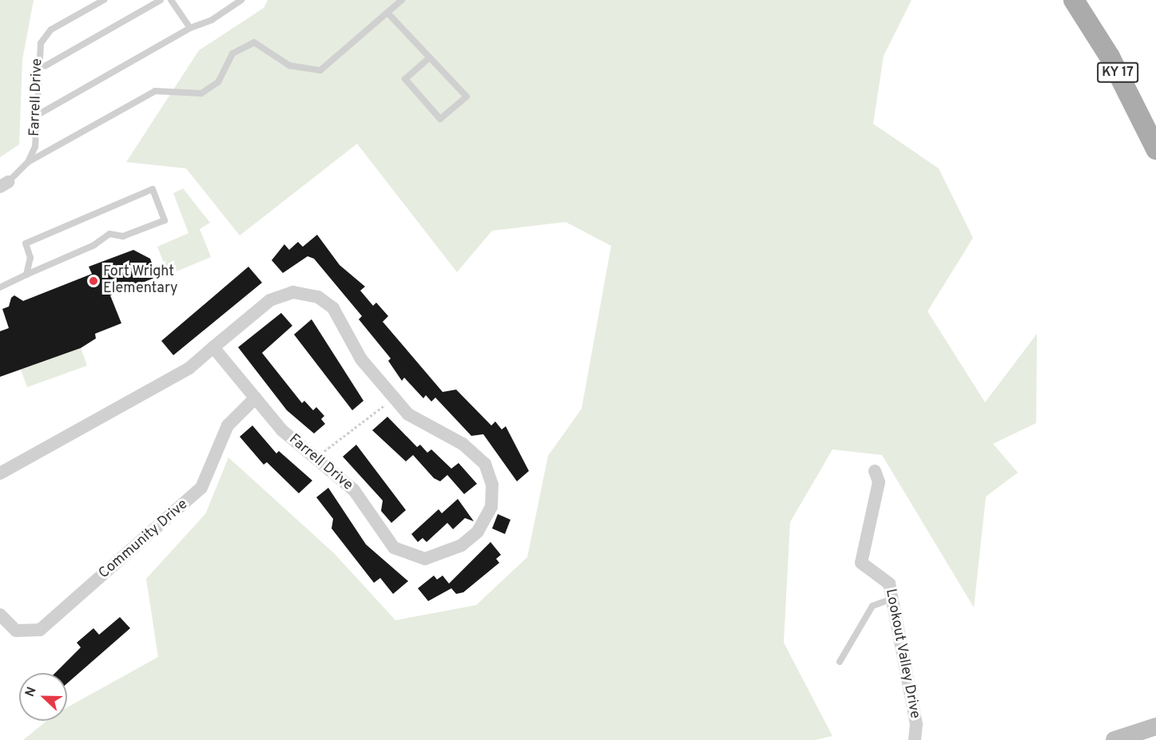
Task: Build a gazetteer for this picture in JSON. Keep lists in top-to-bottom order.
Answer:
{
  "streets": {
    "main road": ["KY 17"],
    "street": ["Farrell Drive", "Community Drive", "Lookout Valley Drive"]
  },
  "crossings": [
    ["Farrell Drive", "Community Drive"]
  ],
  "places": ["Fort Wright Elementary"],
  "north": "left"
}
